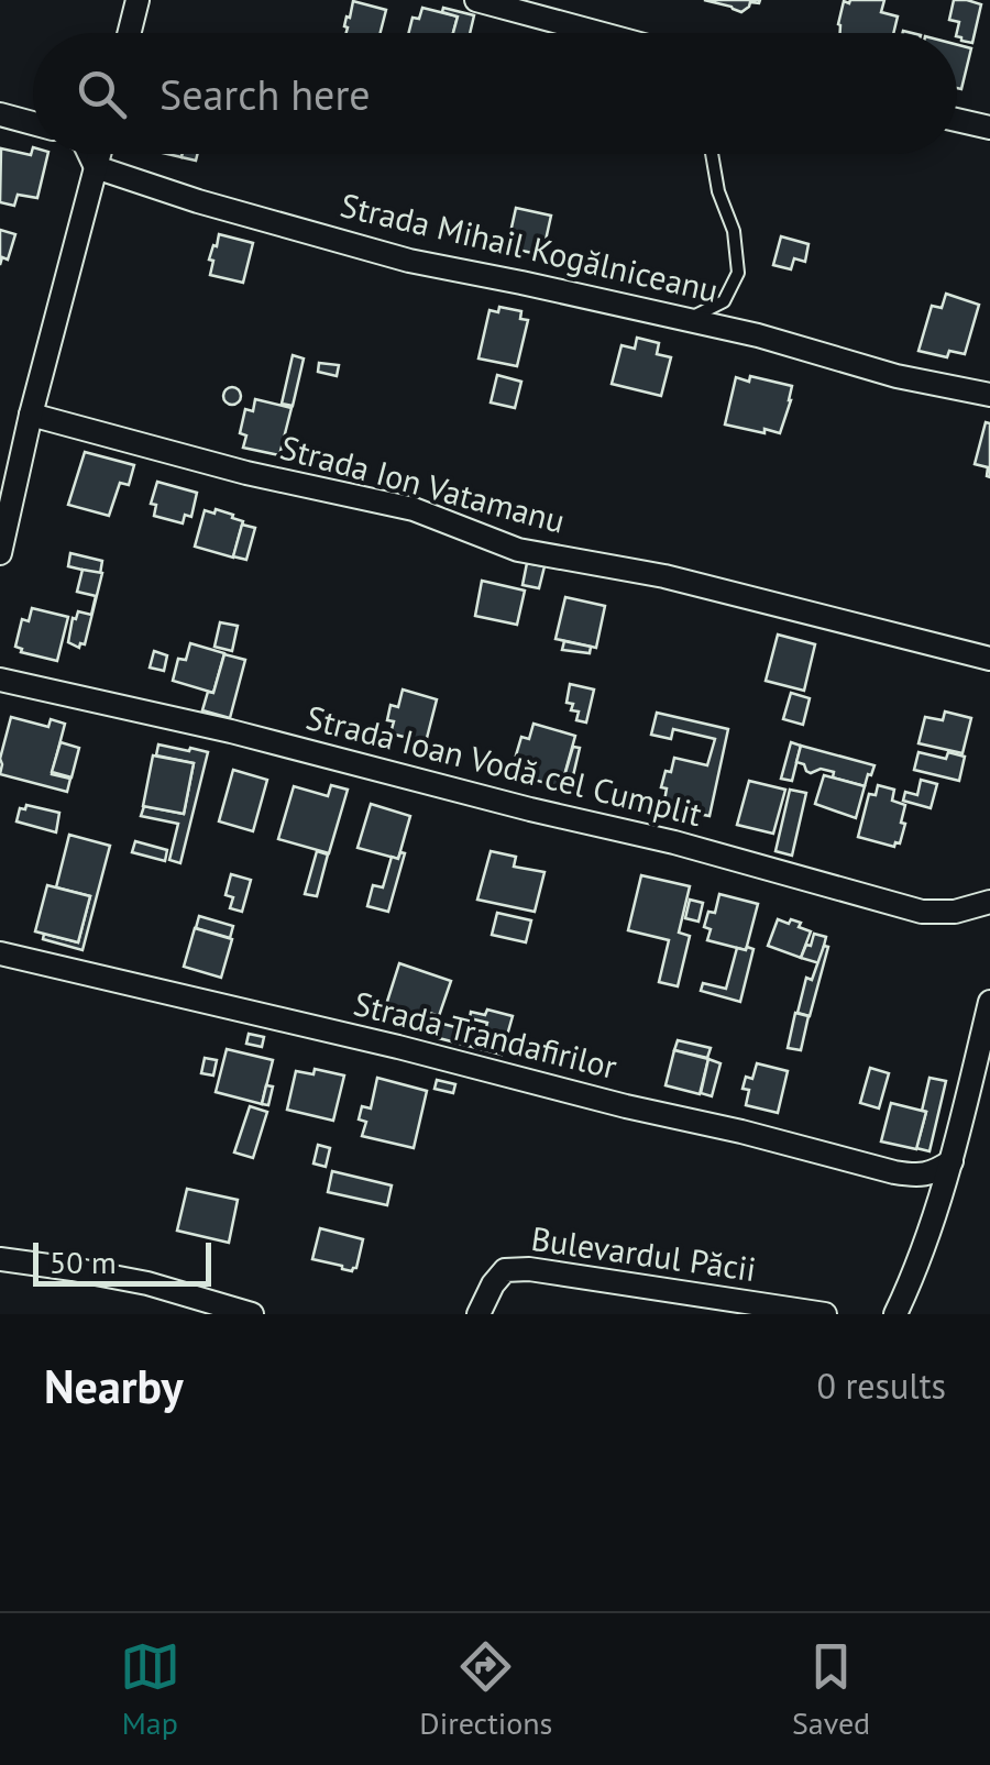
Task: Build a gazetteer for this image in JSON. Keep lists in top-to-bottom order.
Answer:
{
  "streets": {
    "street": [
      "Strada Mihail Kogălniceanu",
      "Strada Ion Vatamanu",
      "Strada Ioan Vodă cel Cumplit",
      "Strada Trandafirilor",
      "Bulevardul Păcii"
    ]
  },
  "scale_bar": "50 m",
  "page": {
    "search": "Search here",
    "scale": "50 m",
    "heading": ["Nearby", "0 results"],
    "nav": ["Map", "Directions", "Saved"]
  }
}
